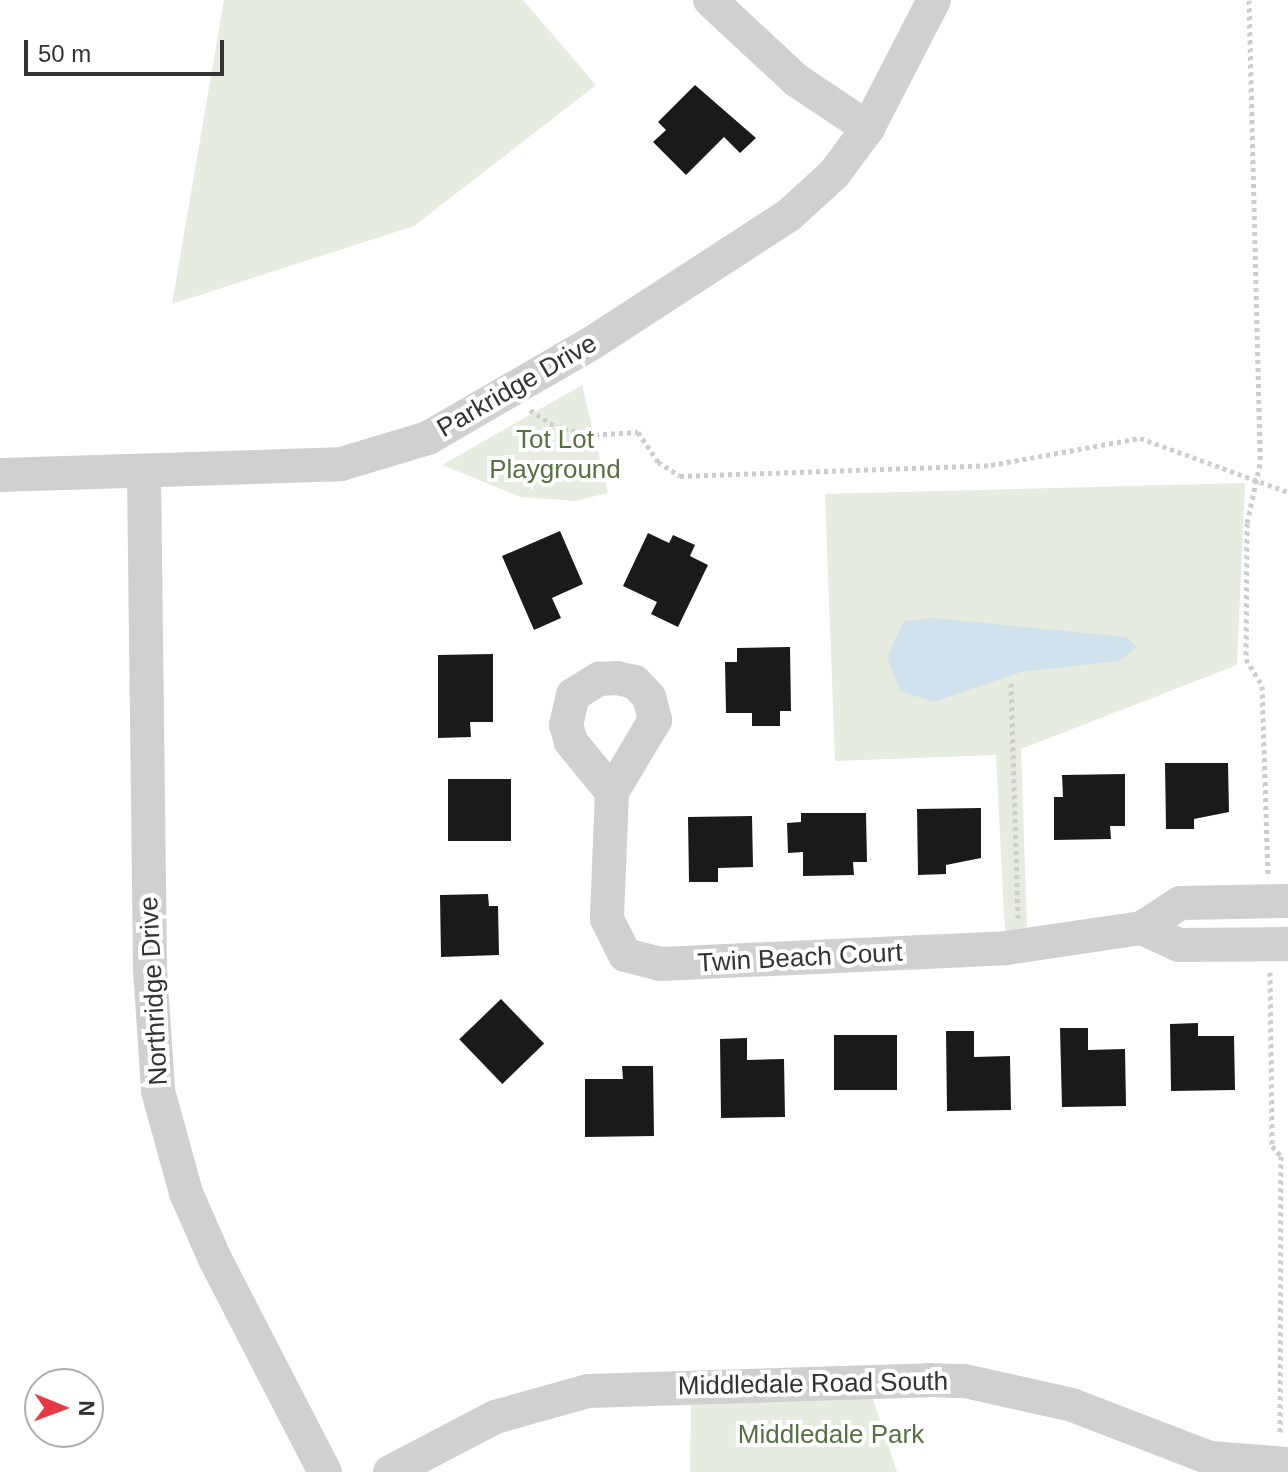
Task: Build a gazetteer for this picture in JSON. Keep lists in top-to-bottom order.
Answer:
{
  "streets": {
    "street": [
      "Parkridge Drive",
      "Twin Beach Court",
      "Northridge Drive",
      "Middledale Road South"
    ]
  },
  "crossings": [
    ["Parkridge Drive", "Northridge Drive"]
  ],
  "parks": ["Tot Lot Playground", "Middledale Park"],
  "scale_bar": "50 m",
  "north": "right"
}
